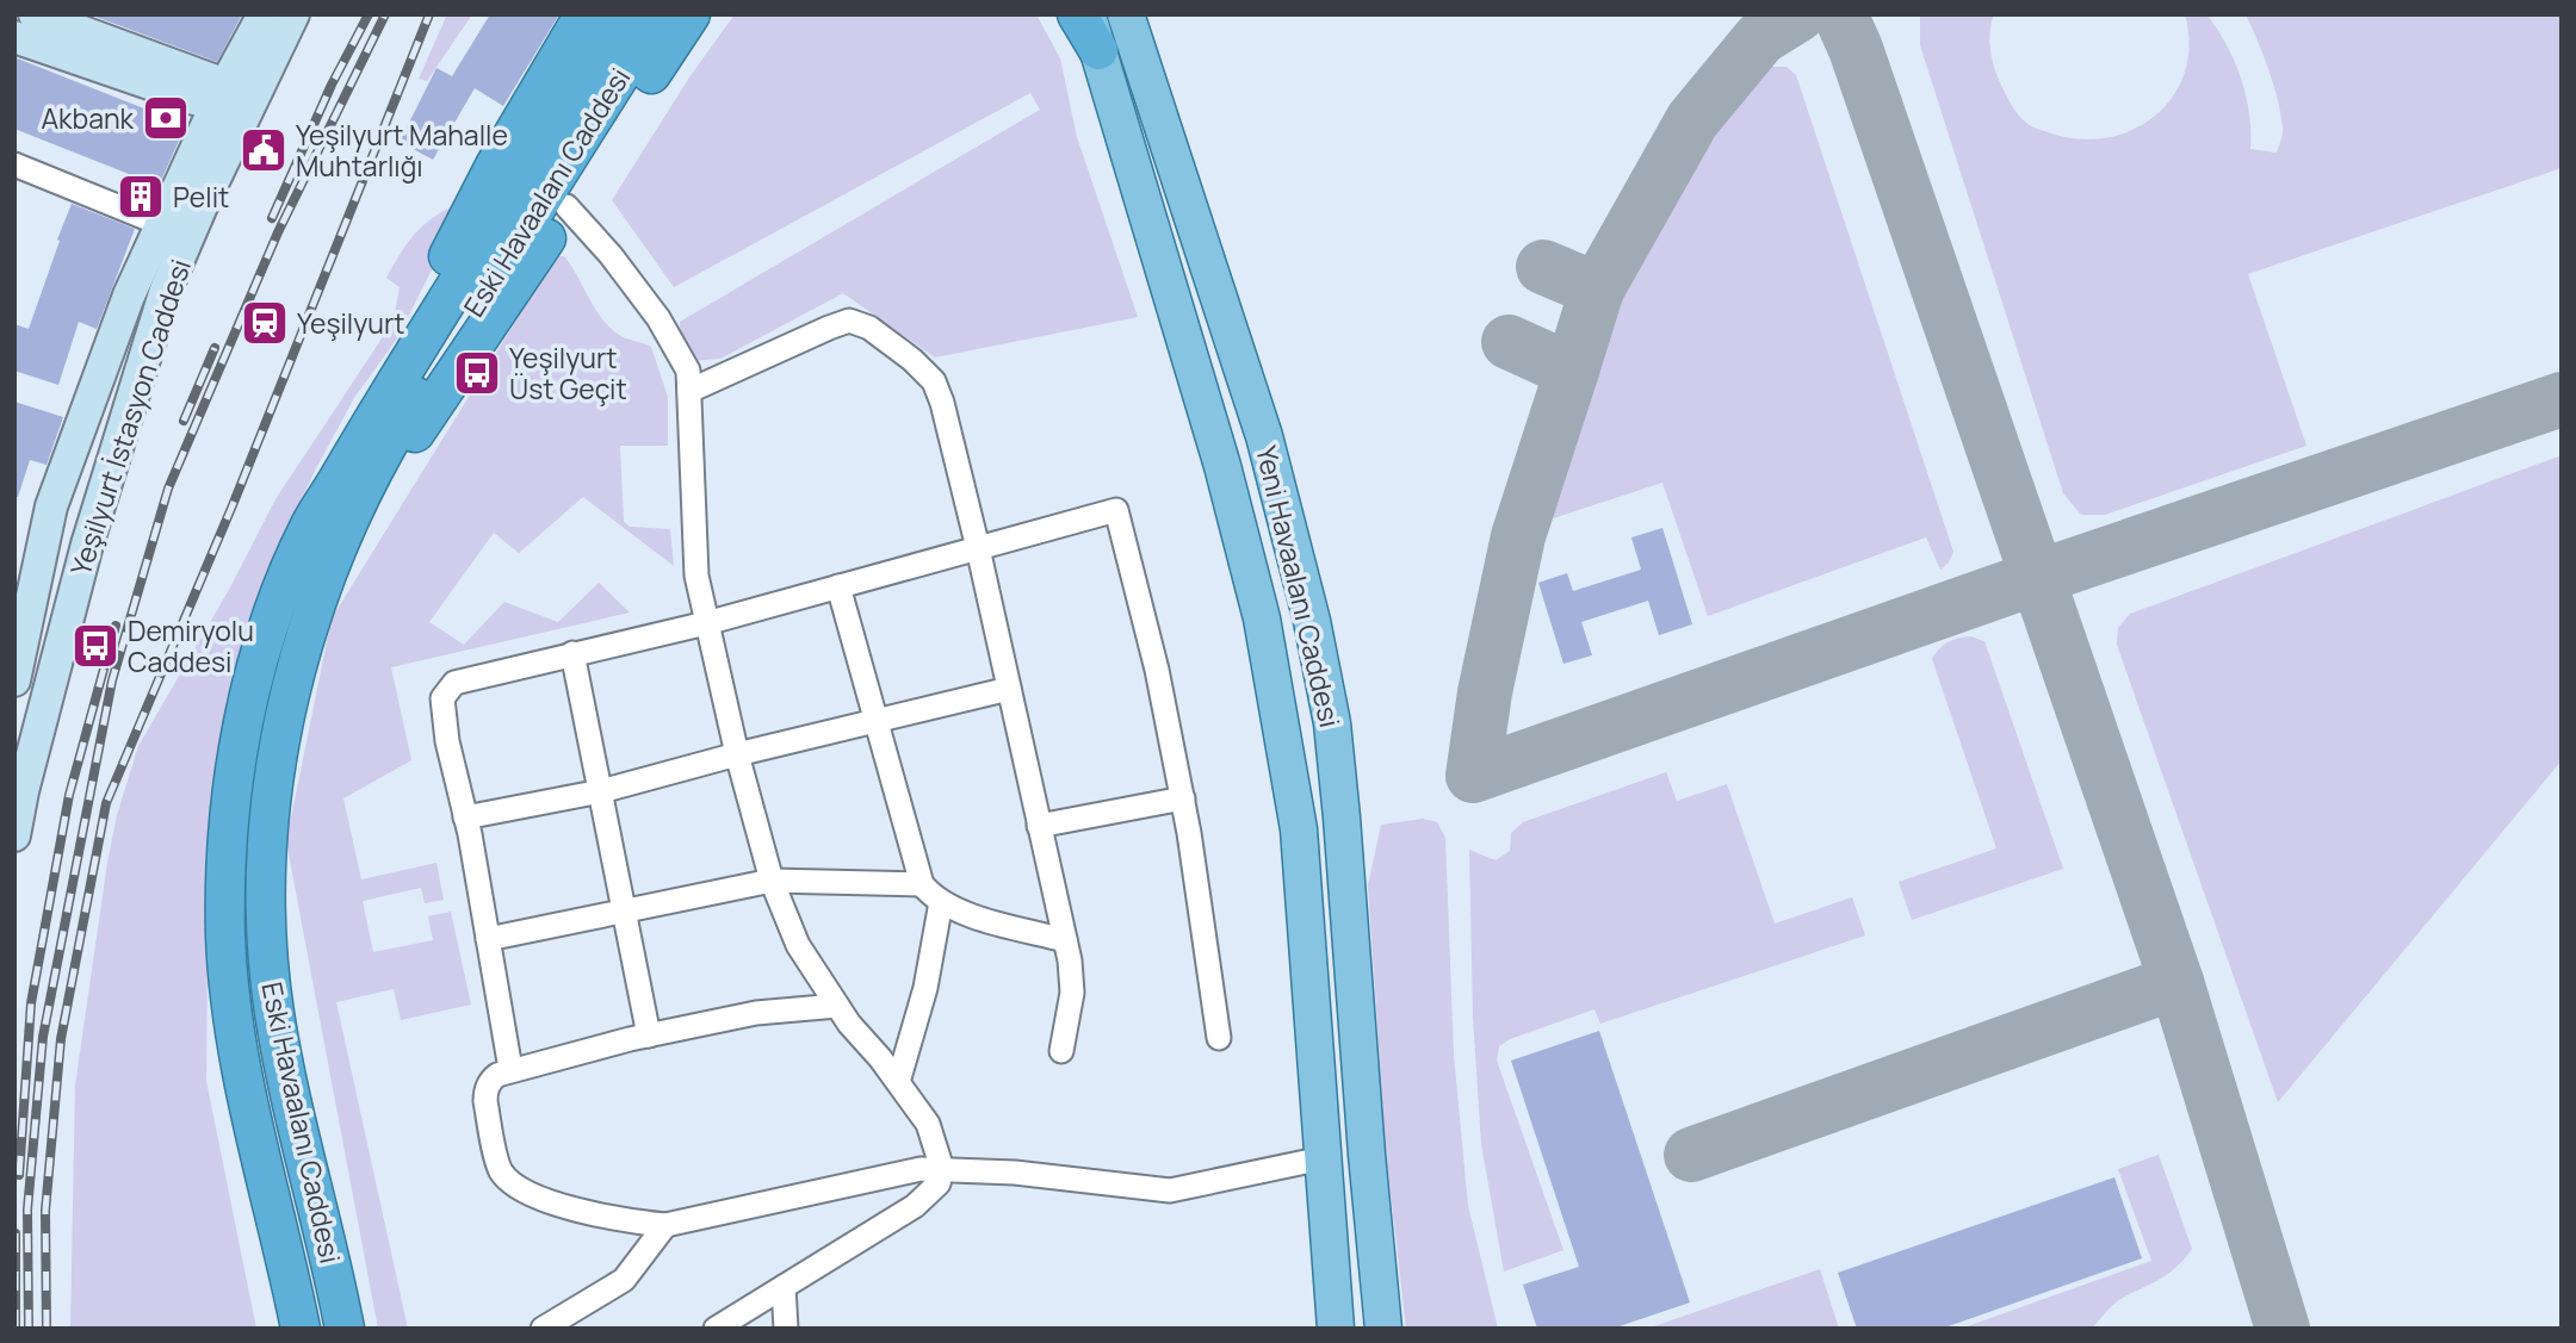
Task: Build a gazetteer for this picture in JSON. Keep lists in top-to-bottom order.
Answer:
{
  "streets": {
    "highway": ["Eski Havaalanı Caddesi"],
    "main road": ["Yeşilyurt İstasyon Caddesi", "Yeni Havaalanı Caddesi"]
  },
  "places": {
    "bank": ["Akbank"],
    "public building": ["Yeşilyurt Mahalle Muhtarlığı"],
    "building": ["Pelit"],
    "station": ["Yeşilyurt"],
    "bus stop": ["Yeşilyurt Üst Geçit", "Demiryolu Caddesi"]
  }
}
